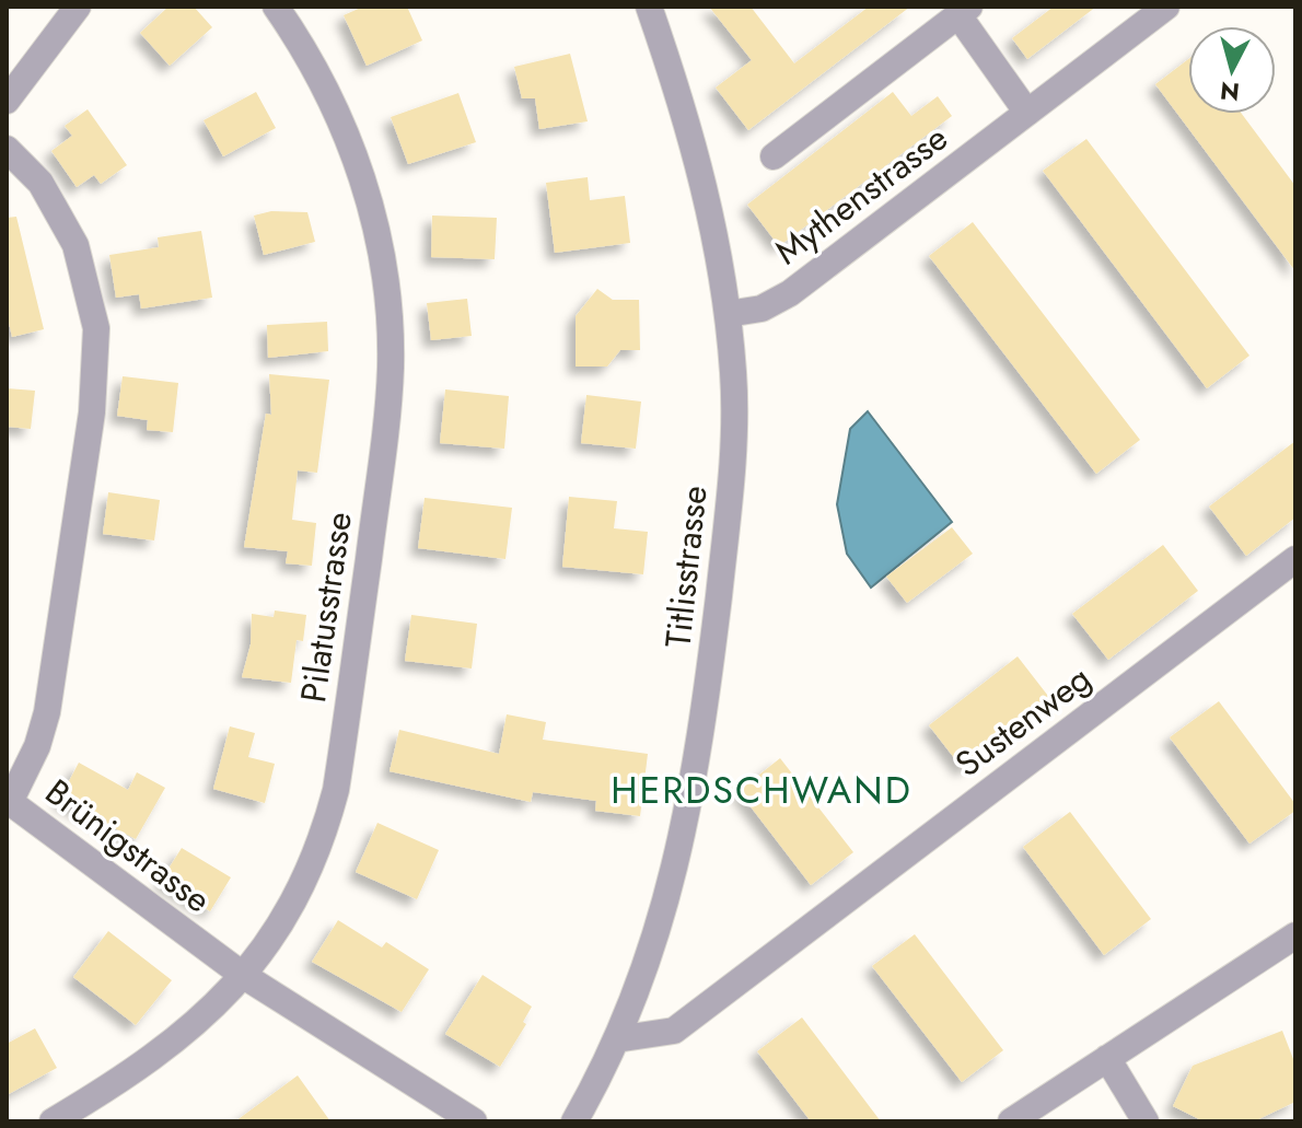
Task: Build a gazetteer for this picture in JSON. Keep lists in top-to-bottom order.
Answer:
{
  "streets": {
    "street": [
      "Mythenstrasse",
      "Titlisstrasse",
      "Pilatusstrasse",
      "Sustenweg",
      "Brünigstrasse"
    ]
  },
  "crossings": [
    ["Mythenstrasse", "Titlisstrasse"],
    ["Titlisstrasse", "Sustenweg"],
    ["Pilatusstrasse", "Brünigstrasse"]
  ],
  "districts": ["HERDSCHWAND"],
  "north": "bottom"
}
